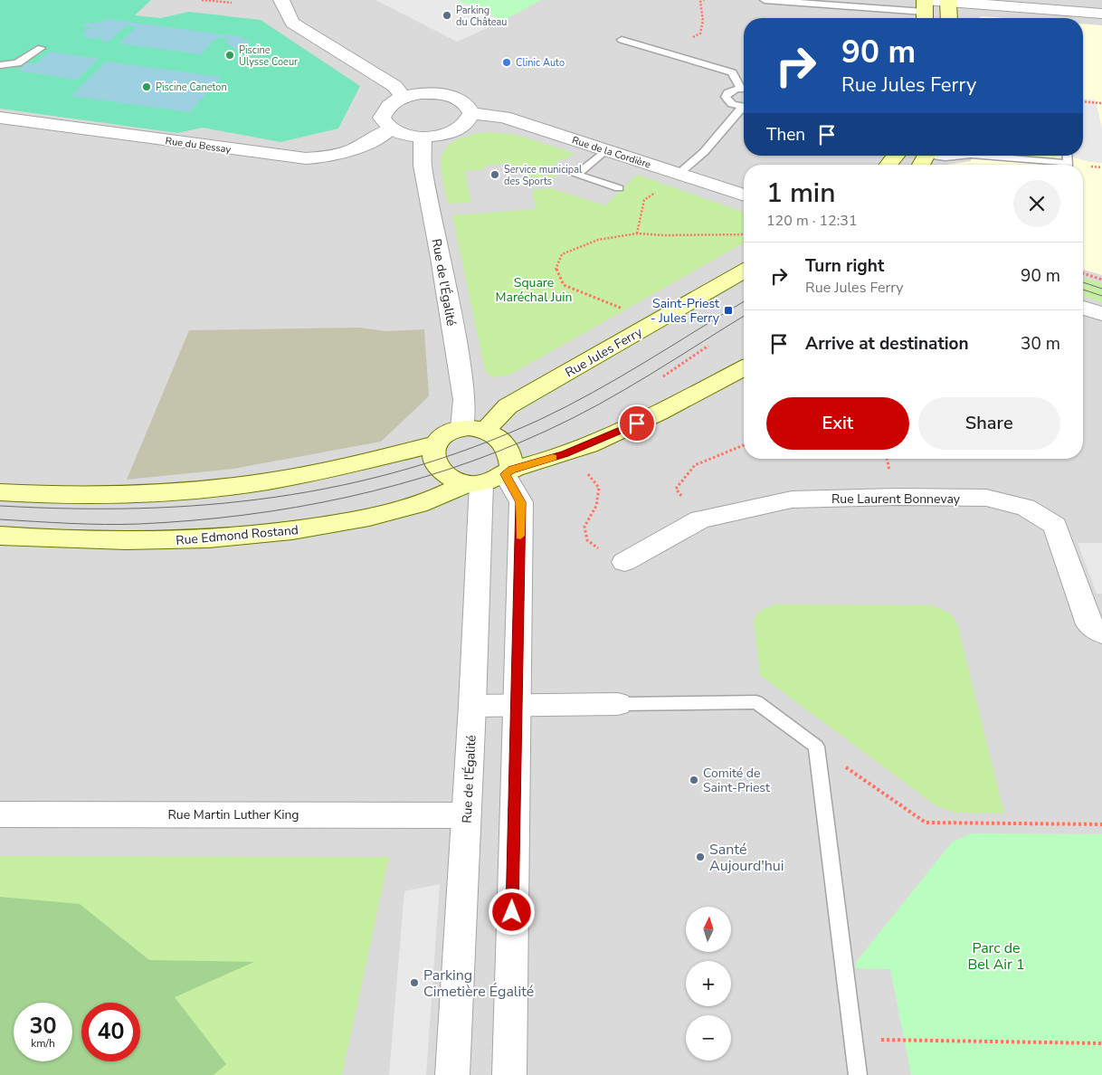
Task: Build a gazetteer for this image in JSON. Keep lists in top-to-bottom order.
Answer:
{
  "streets": {
    "main road": ["Rue Jules Ferry", "Rue Edmond Rostand"],
    "street": [
      "Rue du Bessay",
      "Rue de la Cordière",
      "Rue de l'Égalité",
      "Rue Laurent Bonnevay",
      "Rue Martin Luther King"
    ]
  },
  "crossings": [
    ["Rue de l'Égalité", "Rue Jules Ferry"],
    ["Rue de l'Égalité", "Rue Edmond Rostand"],
    ["Rue de l'Égalité", "Rue Martin Luther King"],
    ["Rue Jules Ferry", "Rue Edmond Rostand"]
  ],
  "parks": ["Square Maréchal Juin", "Parc de Bel Air 1"],
  "places": {
    "other": [
      "Parking du Château",
      "Piscine Ulysse Coeur",
      "Clinic Auto",
      "Piscine Caneton",
      "Service municipal des Sports",
      "Comité de Saint-Priest",
      "Santé Aujourd'hui",
      "Parking Cimetière Égalité"
    ],
    "transit": ["Saint-Priest - Jules Ferry"]
  },
  "north": "top",
  "page": {
    "turn": ["90 m", "Rue Jules Ferry"],
    "then": "Then",
    "heading": ["1 min", "120 m · 12:31"],
    "list": [
      {
        "name": "Turn right",
        "note": "Rue Jules Ferry",
        "value": "90 m"
      },
      {
        "name": "Arrive at destination",
        "value": "30 m"
      }
    ],
    "buttons": ["Exit", "Share"],
    "map_buttons": ["+", "−"],
    "speed": "30 km/h",
    "limit": "40"
  }
}
